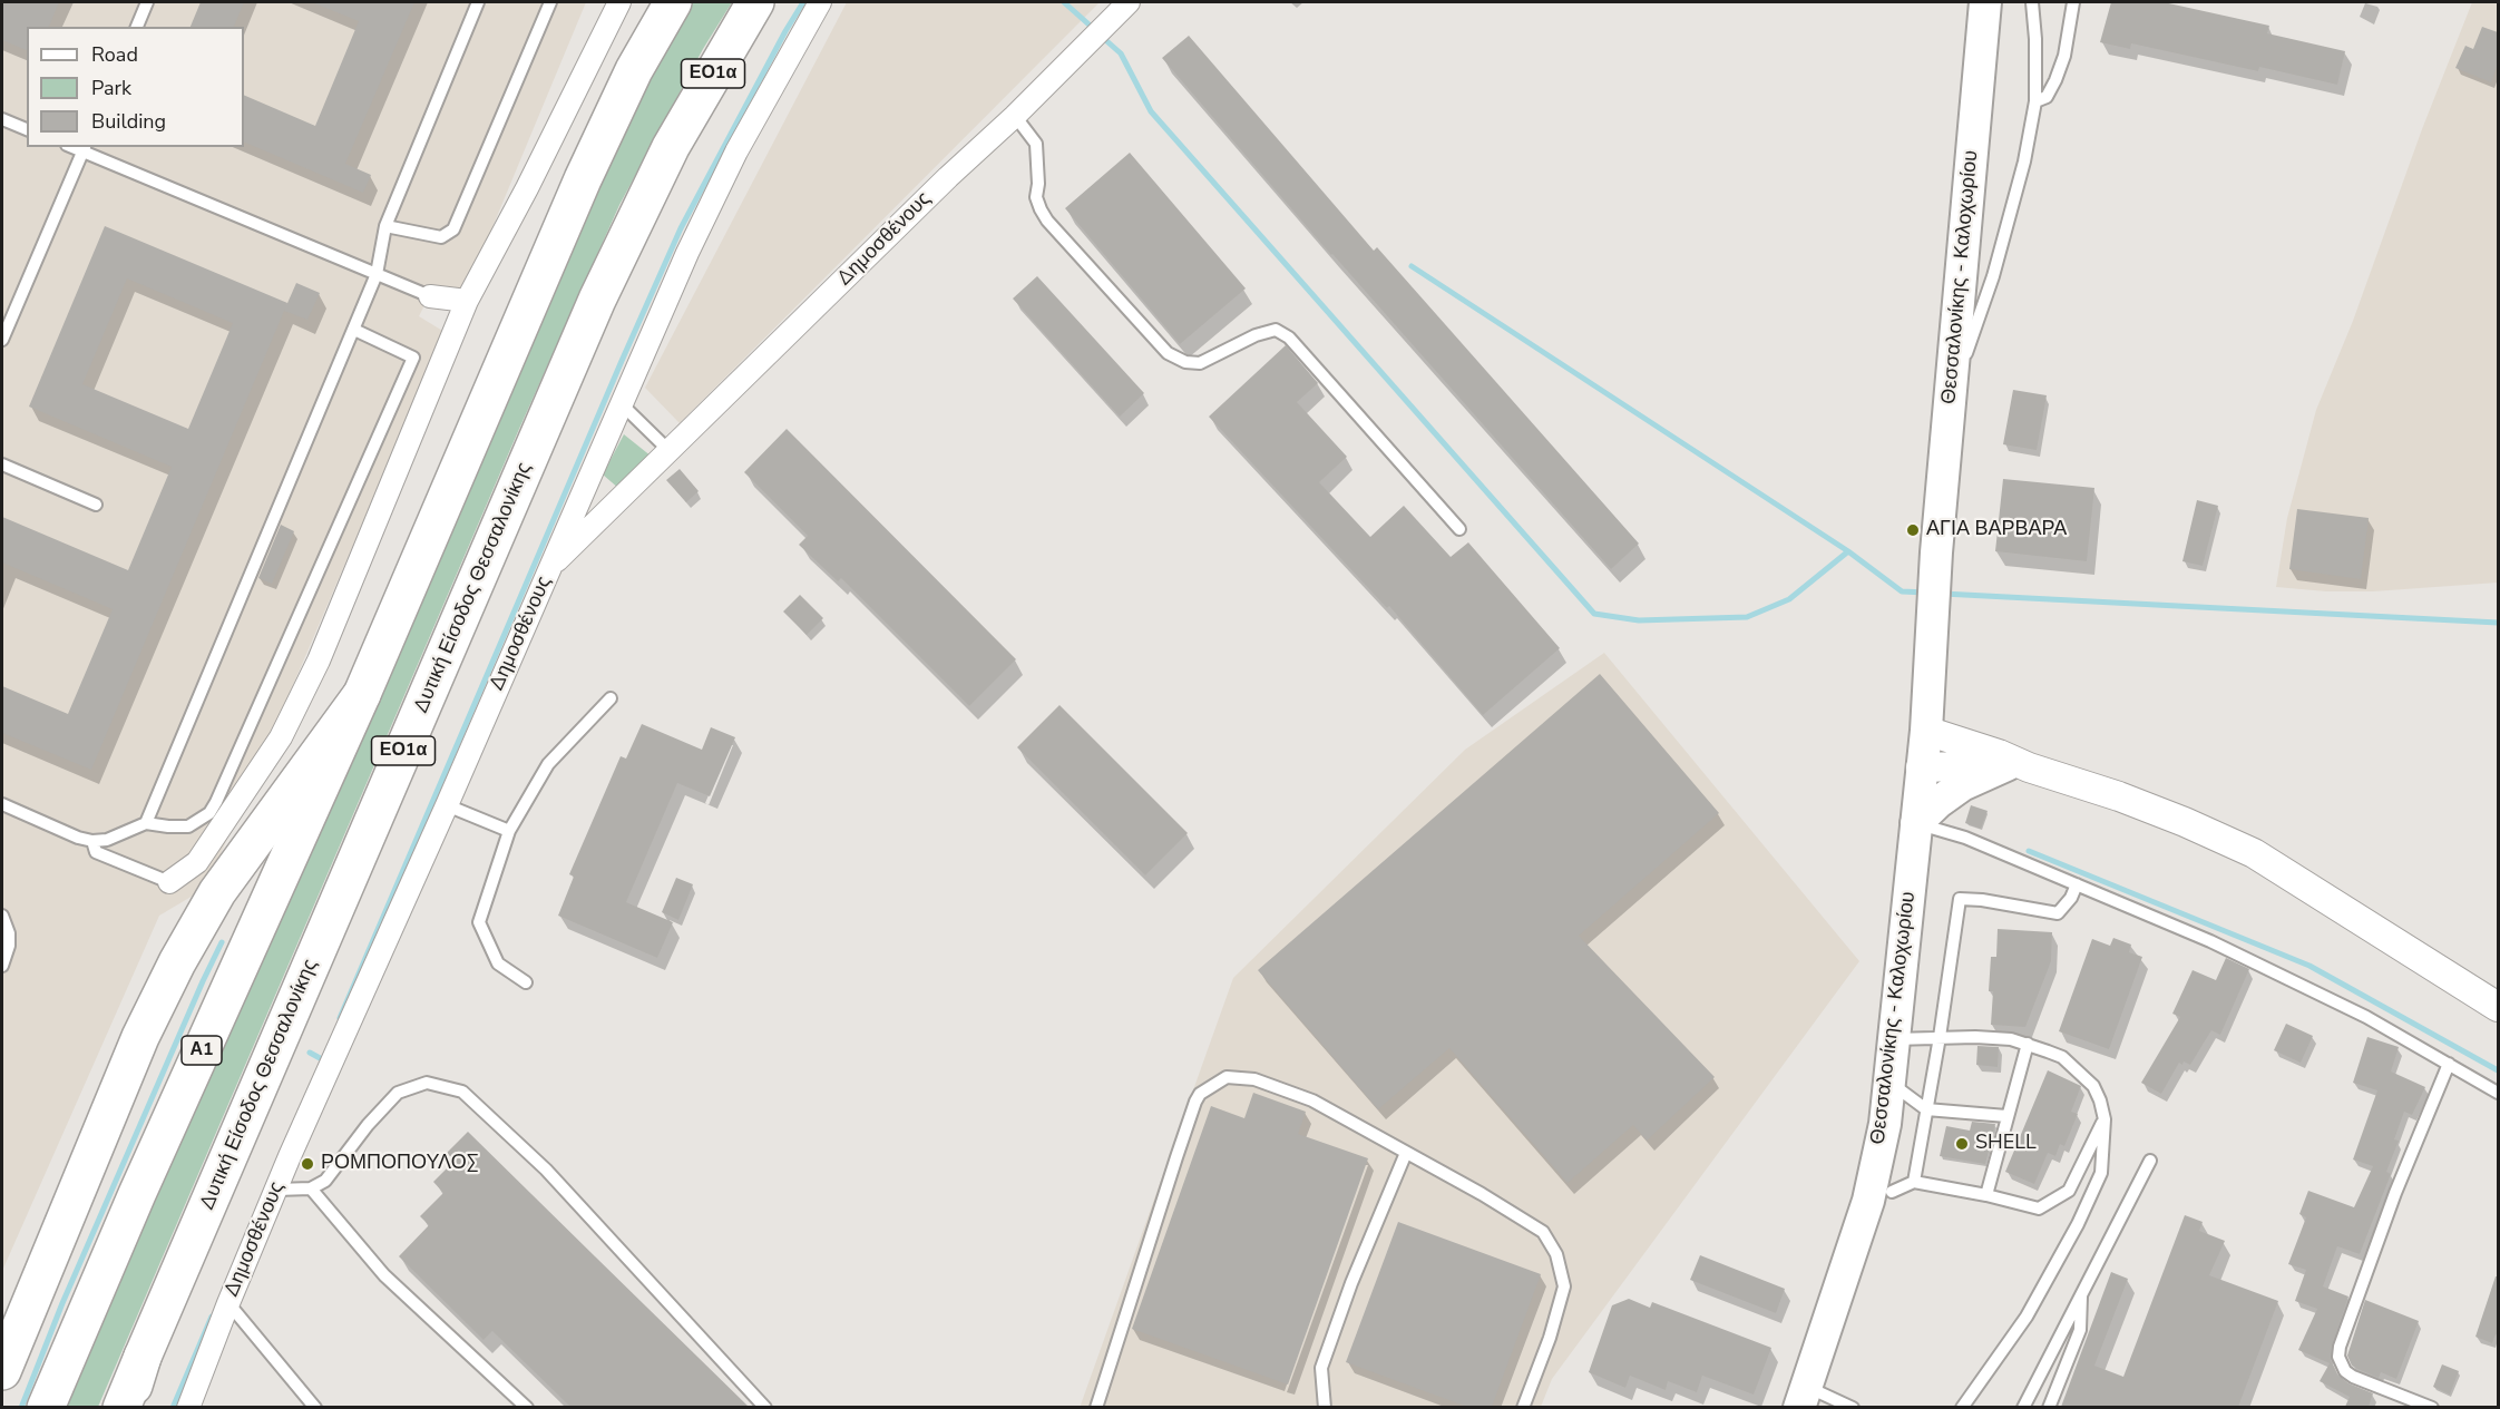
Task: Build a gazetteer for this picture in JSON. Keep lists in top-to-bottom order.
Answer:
{
  "streets": {
    "highway": ["ΕΟ1α", "Δυτική Είσοδος Θεσσαλονίκης", "Α1"],
    "main road": ["Θεσσαλονίκης - Καλοχωρίου"],
    "street": ["Δημοσθένους"]
  },
  "places": ["ΑΓΙΑ ΒΑΡΒΑΡΑ", "SHELL", "ΡΟΜΠΟΠΟΥΛΟΣ"],
  "legend": ["Road", "Park", "Building"]
}
